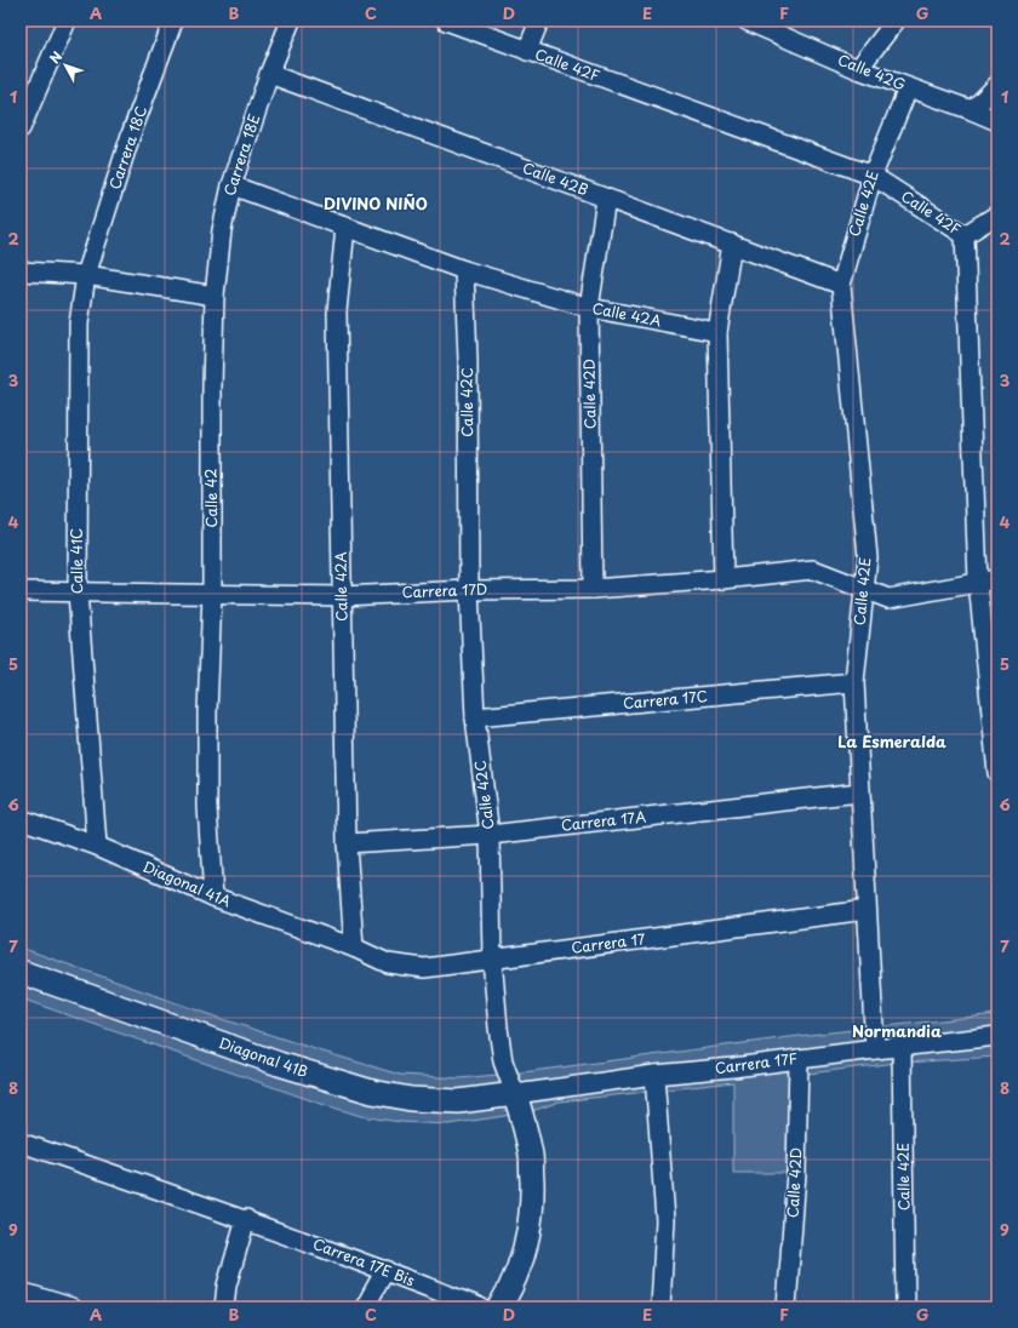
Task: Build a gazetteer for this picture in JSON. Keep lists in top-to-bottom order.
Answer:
{
  "streets": {
    "street": [
      "Calle 42F",
      "Calle 42G",
      "Carrera 18C",
      "Carrera 18E",
      "Calle 42B",
      "Calle 42E",
      "Calle 42A",
      "Calle 42D",
      "Calle 42C",
      "Calle 42",
      "Calle 41C",
      "Carrera 17D",
      "Carrera 17C",
      "Carrera 17A",
      "Diagonal 41A",
      "Carrera 17",
      "Diagonal 41B",
      "Carrera 17F",
      "Carrera 17E Bis"
    ]
  },
  "crossings": [
    ["Calle 42F", "Calle 42E"],
    ["Calle 42G", "Calle 42E"],
    ["Carrera 18C", "Calle 41C"],
    ["Carrera 18E", "Calle 42B"],
    ["Carrera 18E", "Calle 42A"],
    ["Carrera 18E", "Calle 42"],
    ["Calle 42B", "Calle 42E"],
    ["Calle 42B", "Calle 42D"],
    ["Calle 42E", "Carrera 17D"],
    ["Calle 42E", "Carrera 17C"],
    ["Calle 42E", "Carrera 17A"],
    ["Calle 42E", "Carrera 17"],
    ["Calle 42E", "Carrera 17F"],
    ["Calle 42A", "Calle 42D"],
    ["Calle 42A", "Calle 42C"],
    ["Calle 42A", "Carrera 17D"],
    ["Calle 42A", "Carrera 17A"],
    ["Calle 42A", "Diagonal 41A"],
    ["Calle 42A", "Carrera 17"],
    ["Calle 42D", "Carrera 17D"],
    ["Calle 42D", "Carrera 17F"],
    ["Calle 42C", "Carrera 17D"],
    ["Calle 42C", "Carrera 17C"],
    ["Calle 42C", "Carrera 17A"],
    ["Calle 42C", "Carrera 17"],
    ["Calle 42C", "Diagonal 41B"],
    ["Calle 42C", "Carrera 17F"],
    ["Calle 42", "Carrera 17D"],
    ["Calle 42", "Diagonal 41A"],
    ["Calle 41C", "Carrera 17D"],
    ["Calle 41C", "Diagonal 41A"],
    ["Diagonal 41A", "Carrera 17"],
    ["Diagonal 41B", "Carrera 17F"]
  ],
  "districts": ["DIVINO NIÑO", "La Esmeralda", "Normandia"],
  "north": "top left",
  "grid": {
    "columns": [
      "A",
      "B",
      "C",
      "D",
      "E",
      "F",
      "G"
    ],
    "rows": [
      "1",
      "2",
      "3",
      "4",
      "5",
      "6",
      "7",
      "8",
      "9"
    ]
  }
}
